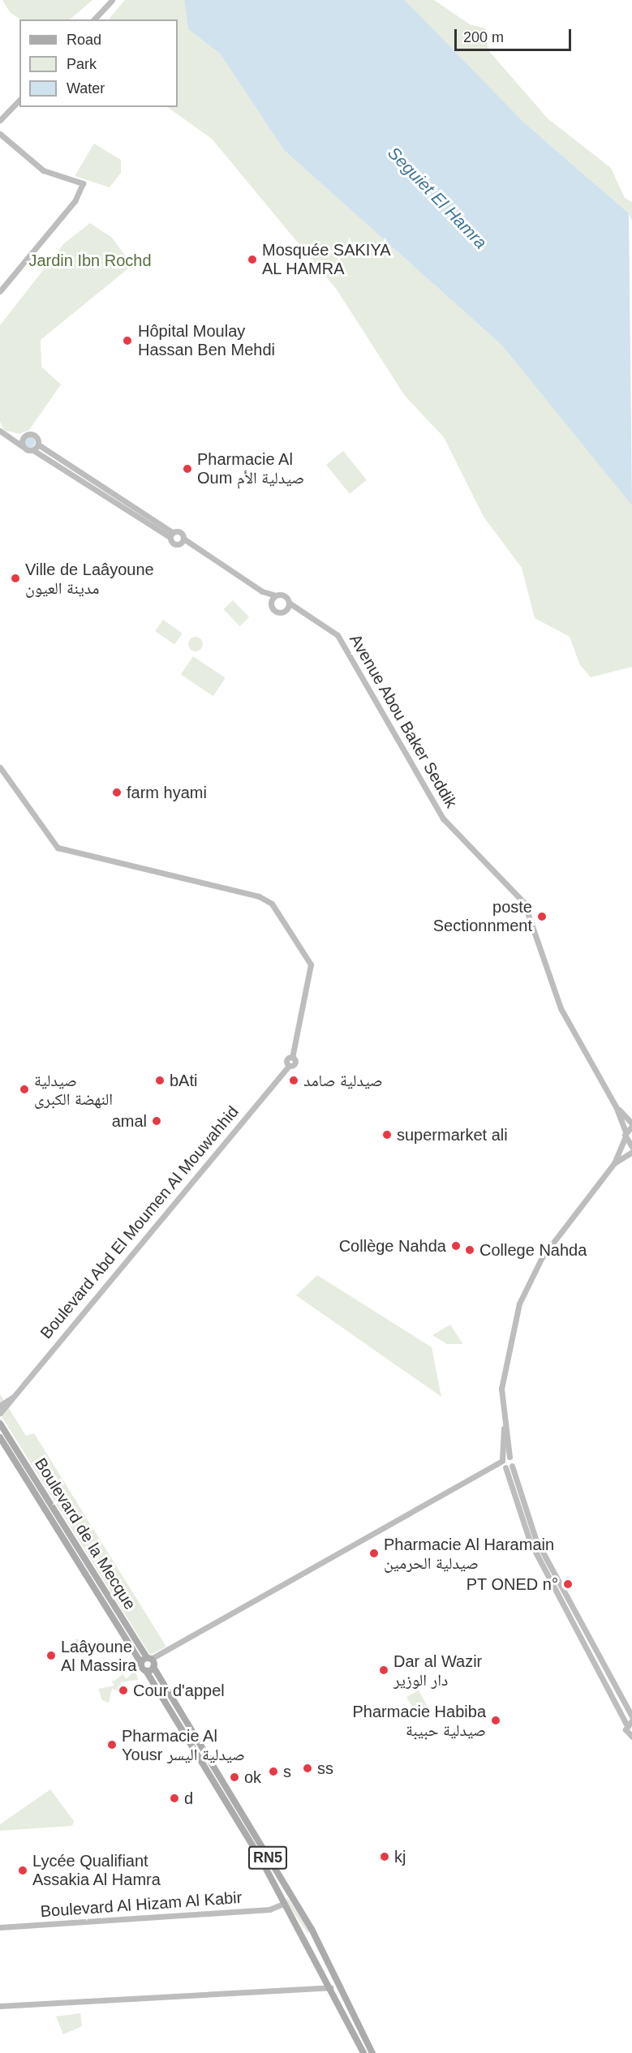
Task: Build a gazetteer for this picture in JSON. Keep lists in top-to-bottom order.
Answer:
{
  "streets": {
    "main road": [
      "Avenue Abou Baker Seddik",
      "Boulevard Abd El Moumen Al Mouwahhid",
      "Boulevard de la Mecque",
      "RN5",
      "Boulevard Al Hizam Al Kabir"
    ]
  },
  "crossings": [
    ["Boulevard de la Mecque", "RN5"],
    ["RN5", "Boulevard Al Hizam Al Kabir"]
  ],
  "water": ["Seguiet El Hamra"],
  "parks": ["Jardin Ibn Rochd"],
  "places": [
    "Mosquée SAKIYA AL HAMRA",
    "Hôpital Moulay Hassan Ben Mehdi",
    "Pharmacie Al Oum صيدلية الأم",
    "Ville de Laâyoune مدينة العيون",
    "farm hyami",
    "poste Sectionnment",
    "bAti",
    "صيدلية صامد",
    "صيدلية النهضة الكبرى",
    "amal",
    "supermarket ali",
    "Collège Nahda",
    "College Nahda",
    "Pharmacie Al Haramain صيدلية الحرمين",
    "PT ONED n°",
    "Laâyoune Al Massira",
    "Dar al Wazir دار الوزير",
    "Cour d'appel",
    "Pharmacie Habiba صيدلية حبيبة",
    "Pharmacie Al Yousr صيدلية اليسر",
    "ss",
    "s",
    "ok",
    "d",
    "kj",
    "Lycée Qualifiant Assakia Al Hamra"
  ],
  "legend": ["Road", "Park", "Water"],
  "scale_bar": "200 m"
}
